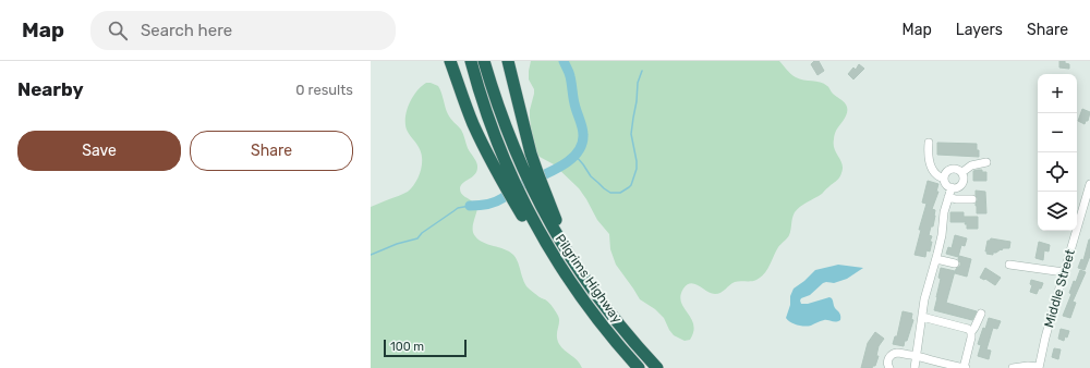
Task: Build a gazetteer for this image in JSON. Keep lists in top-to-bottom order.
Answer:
{
  "streets": {
    "highway": ["Pilgrims Highway"],
    "street": ["Middle Street"]
  },
  "scale_bar": "100 m",
  "page": {
    "header": "Map",
    "search": "Search here",
    "nav": ["Map", "Layers", "Share"],
    "heading": ["Nearby", "0 results"],
    "map_buttons": ["+", "−"],
    "buttons": ["Save", "Share"],
    "scale": "100 m"
  }
}
